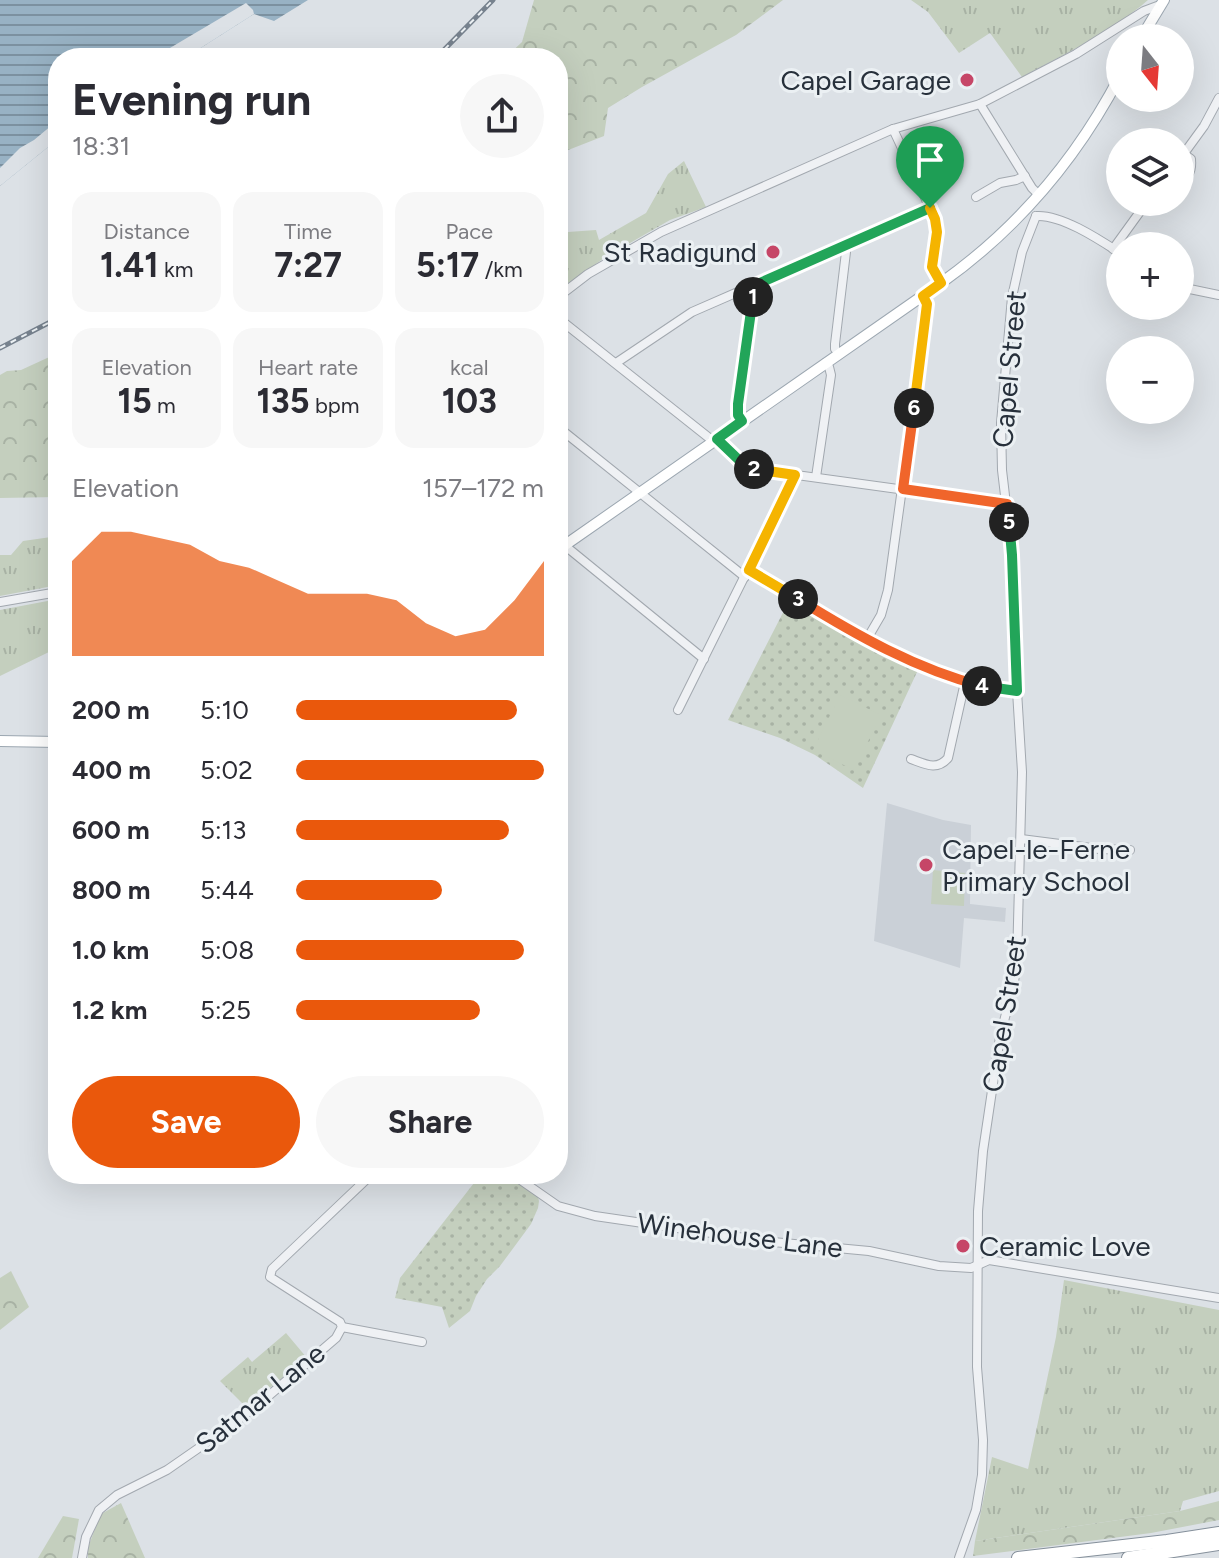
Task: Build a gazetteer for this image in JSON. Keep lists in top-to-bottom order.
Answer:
{
  "streets": {
    "street": ["Capel Street", "Winehouse Lane", "Satmar Lane"]
  },
  "crossings": [
    ["Capel Street", "Winehouse Lane"]
  ],
  "places": [
    "Capel Garage",
    "St Radigund",
    "Capel-le-Ferne Primary School",
    "Ceramic Love"
  ],
  "north": "bottom",
  "page": {
    "map_buttons": ["+", "−"],
    "heading": ["Evening run", "18:31"],
    "stats": [
      ["Distance", "1.41 km"],
      ["Time", "7:27"],
      ["Pace", "5:17 /km"],
      ["Elevation", "15 m"],
      ["Heart rate", "135 bpm"],
      ["kcal", "103"]
    ],
    "pins": [
      "1",
      "6",
      "2",
      "5",
      "3",
      "4"
    ],
    "chart": ["Elevation", "157–172 m"],
    "list": [
      {
        "name": "200 m",
        "note": "5:10"
      },
      {
        "name": "400 m",
        "note": "5:02"
      },
      {
        "name": "600 m",
        "note": "5:13"
      },
      {
        "name": "800 m",
        "note": "5:44"
      },
      {
        "name": "1.0 km",
        "note": "5:08"
      },
      {
        "name": "1.2 km",
        "note": "5:25"
      }
    ],
    "buttons": ["Save", "Share"]
  }
}
